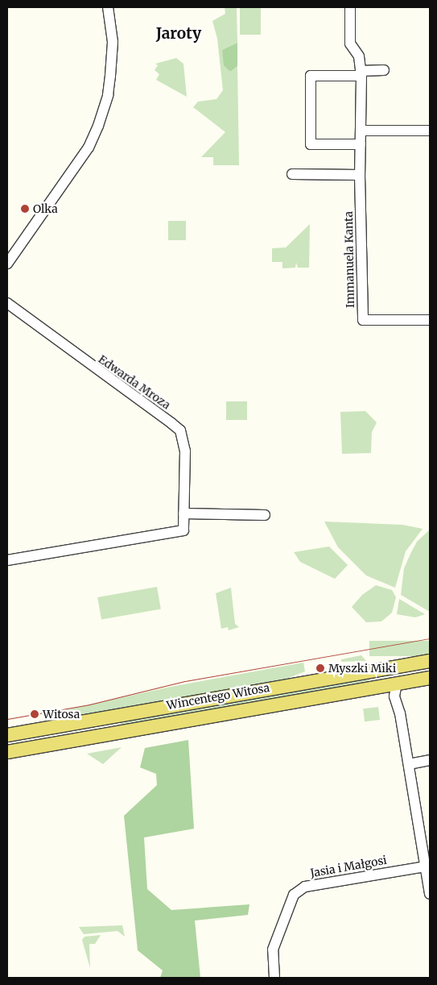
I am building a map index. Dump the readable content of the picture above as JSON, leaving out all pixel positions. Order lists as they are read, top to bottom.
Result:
{
  "streets": {
    "main road": ["Wincentego Witosa"],
    "street": ["Immanuela Kanta", "Edwarda Mroza", "Jasia i Małgosi"]
  },
  "districts": ["Jaroty"],
  "places": ["Olka", "Myszki Miki", "Witosa"]
}
